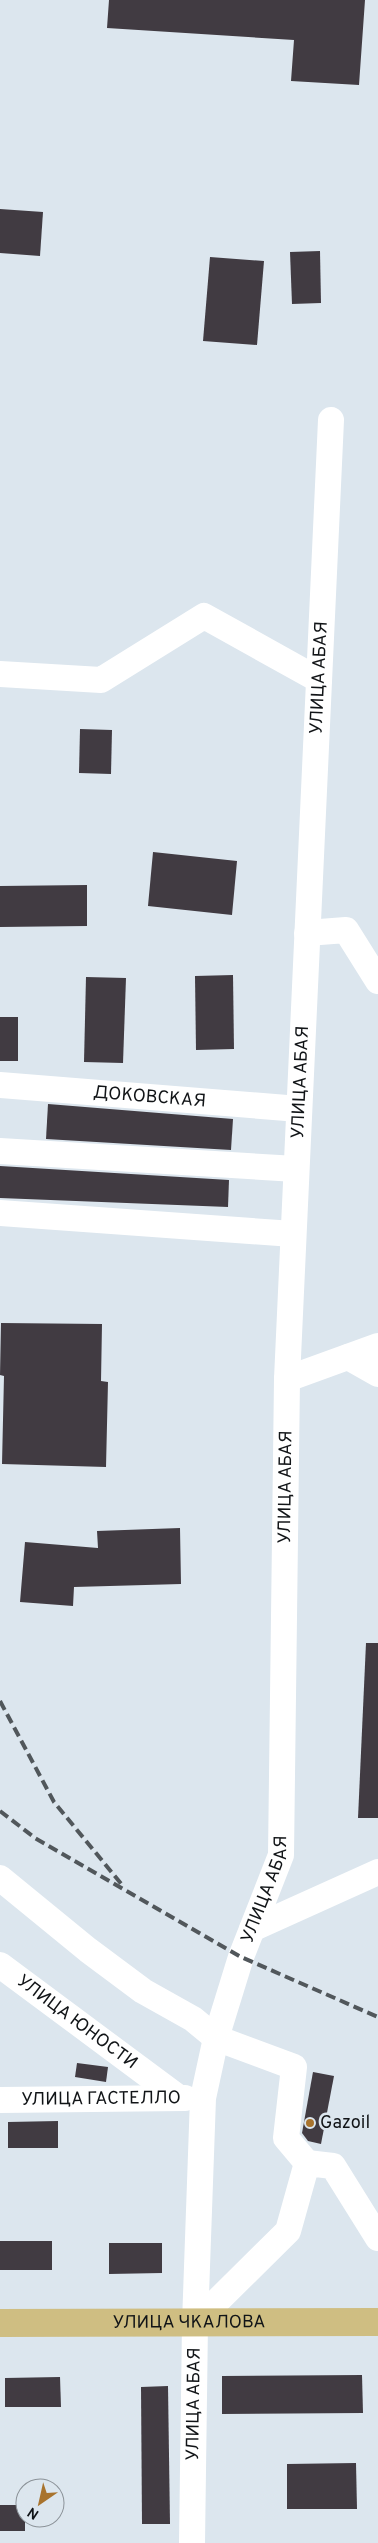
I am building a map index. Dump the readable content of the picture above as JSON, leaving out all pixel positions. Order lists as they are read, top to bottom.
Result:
{
  "streets": {
    "main road": ["УЛИЦА ЧКАЛОВА"],
    "street": [
      "УЛИЦА АБАЯ",
      "ДОКОВСКАЯ",
      "УЛИЦА ЮНОСТИ",
      "УЛИЦА ГАСТЕЛЛО"
    ]
  },
  "crossings": [
    ["УЛИЦА АБАЯ", "ДОКОВСКАЯ"],
    ["УЛИЦА АБАЯ", "УЛИЦА ЮНОСТИ"],
    ["УЛИЦА АБАЯ", "УЛИЦА ГАСТЕЛЛО"],
    ["УЛИЦА АБАЯ", "УЛИЦА ЧКАЛОВА"],
    ["УЛИЦА ЮНОСТИ", "УЛИЦА ГАСТЕЛЛО"]
  ],
  "places": ["Gazoil"],
  "north": "bottom left"
}
